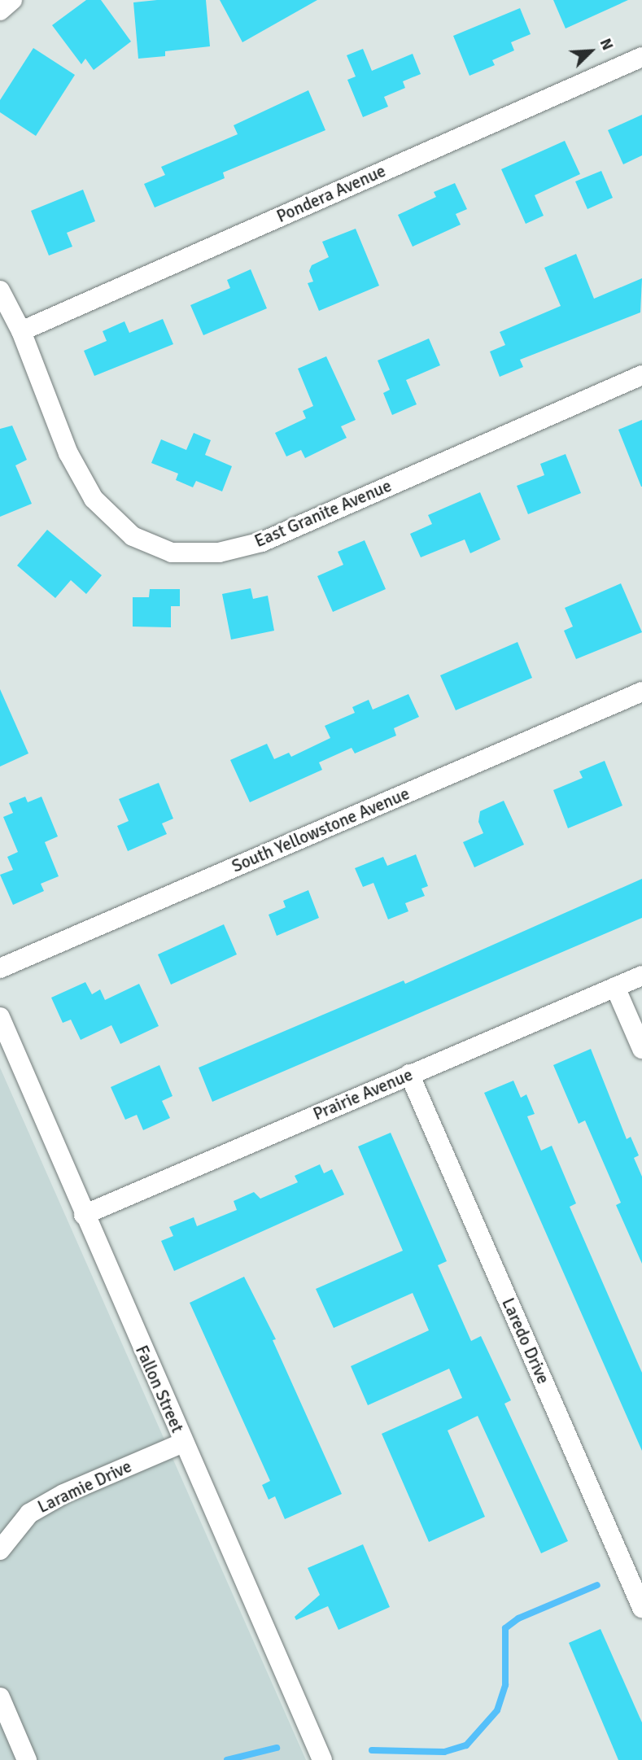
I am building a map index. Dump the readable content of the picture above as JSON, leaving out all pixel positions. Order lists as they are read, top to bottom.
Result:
{
  "streets": {
    "street": [
      "Pondera Avenue",
      "East Granite Avenue",
      "South Yellowstone Avenue",
      "Prairie Avenue",
      "Laredo Drive",
      "Fallon Street",
      "Laramie Drive"
    ]
  },
  "crossings": [
    ["Pondera Avenue", "East Granite Avenue"],
    ["Prairie Avenue", "Laredo Drive"],
    ["Prairie Avenue", "Fallon Street"],
    ["Fallon Street", "Laramie Drive"]
  ],
  "north": "top right"
}
